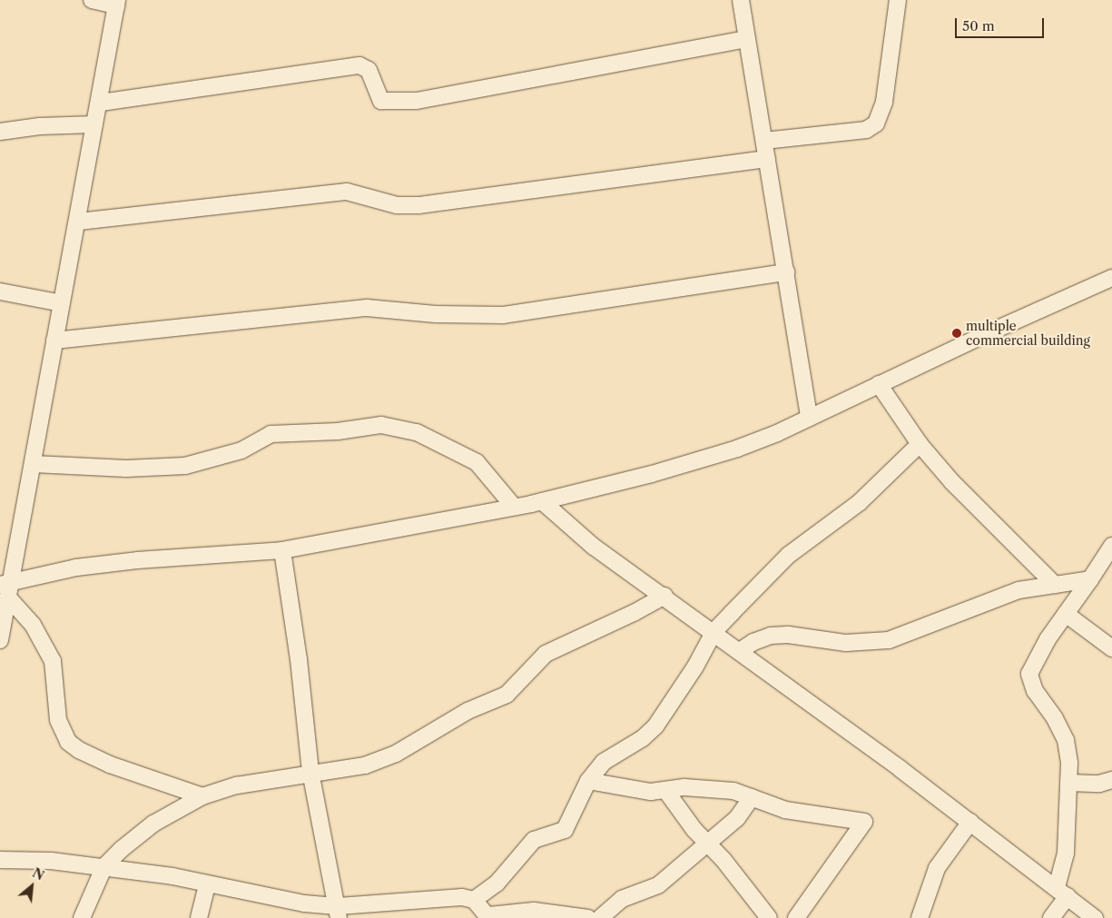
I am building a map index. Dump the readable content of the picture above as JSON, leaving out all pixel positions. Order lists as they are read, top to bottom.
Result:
{
  "places": ["multiple commercial building"],
  "scale_bar": "50 m",
  "north": "top right"
}
